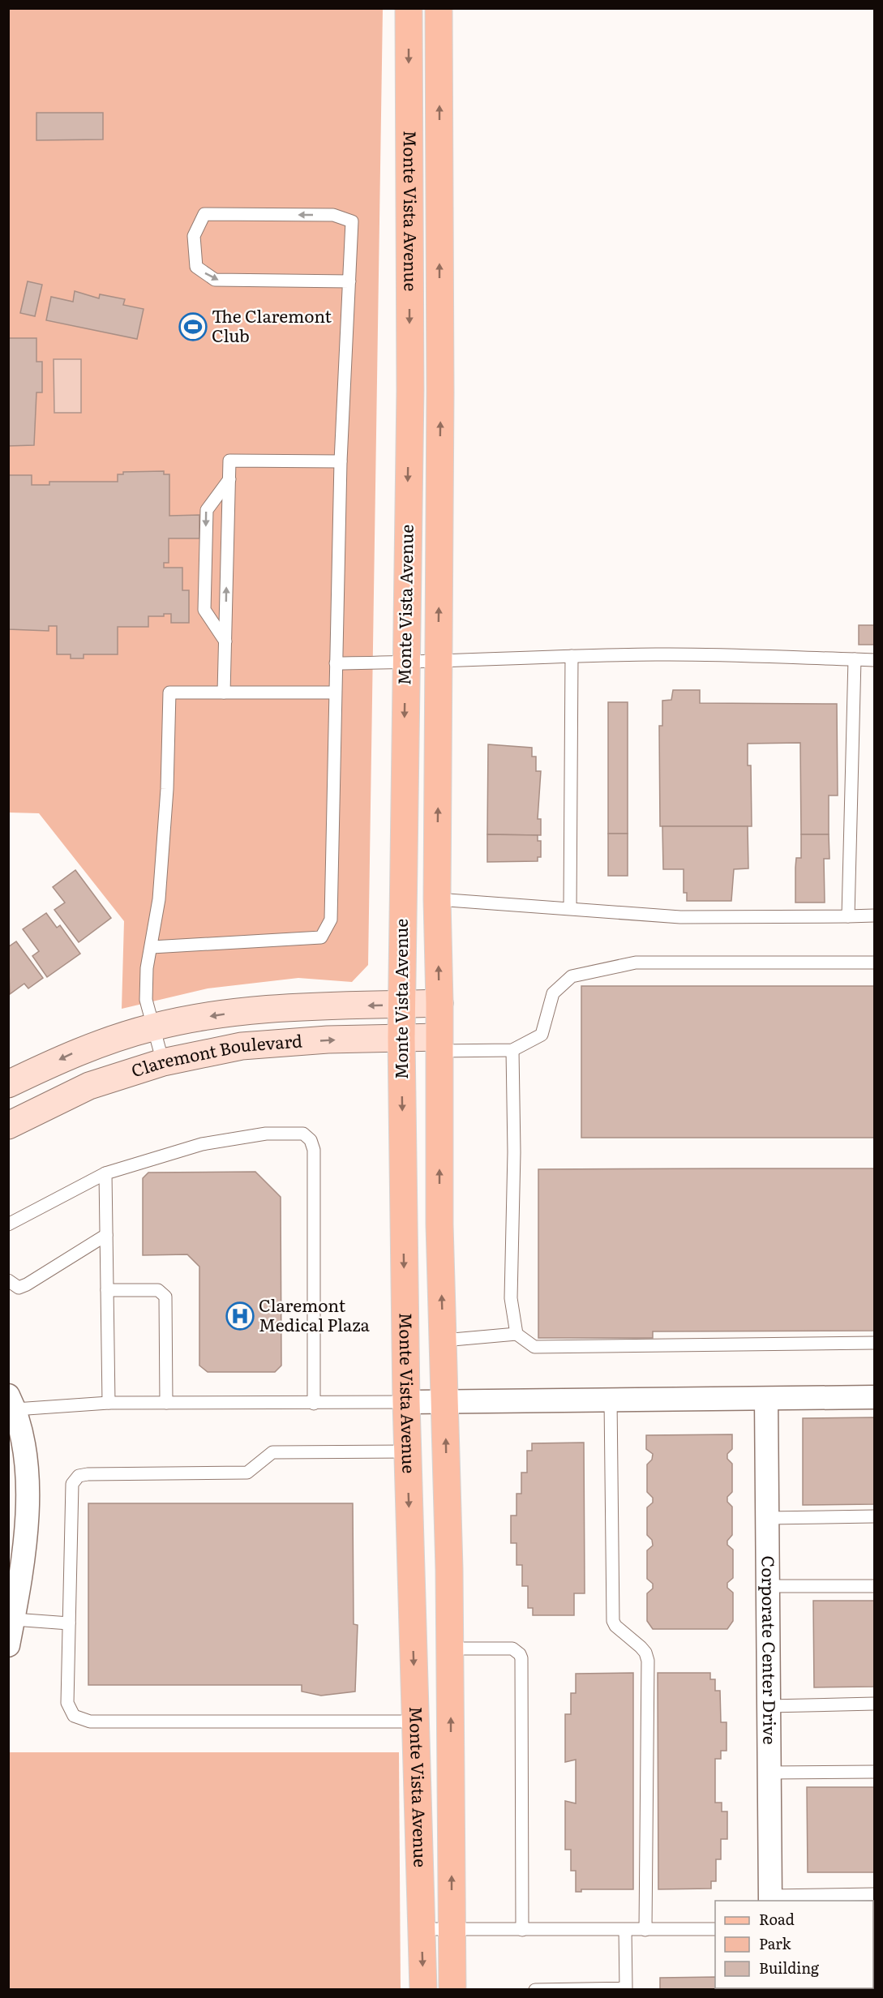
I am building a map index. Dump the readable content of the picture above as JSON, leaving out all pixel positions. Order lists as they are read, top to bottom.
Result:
{
  "streets": {
    "main road": ["Monte Vista Avenue", "Claremont Boulevard"],
    "street": ["Corporate Center Drive"]
  },
  "crossings": [
    ["Monte Vista Avenue", "Claremont Boulevard"]
  ],
  "places": {
    "sports": ["The Claremont Club"],
    "hospital": ["Claremont Medical Plaza"]
  },
  "legend": ["Road", "Park", "Building"]
}
